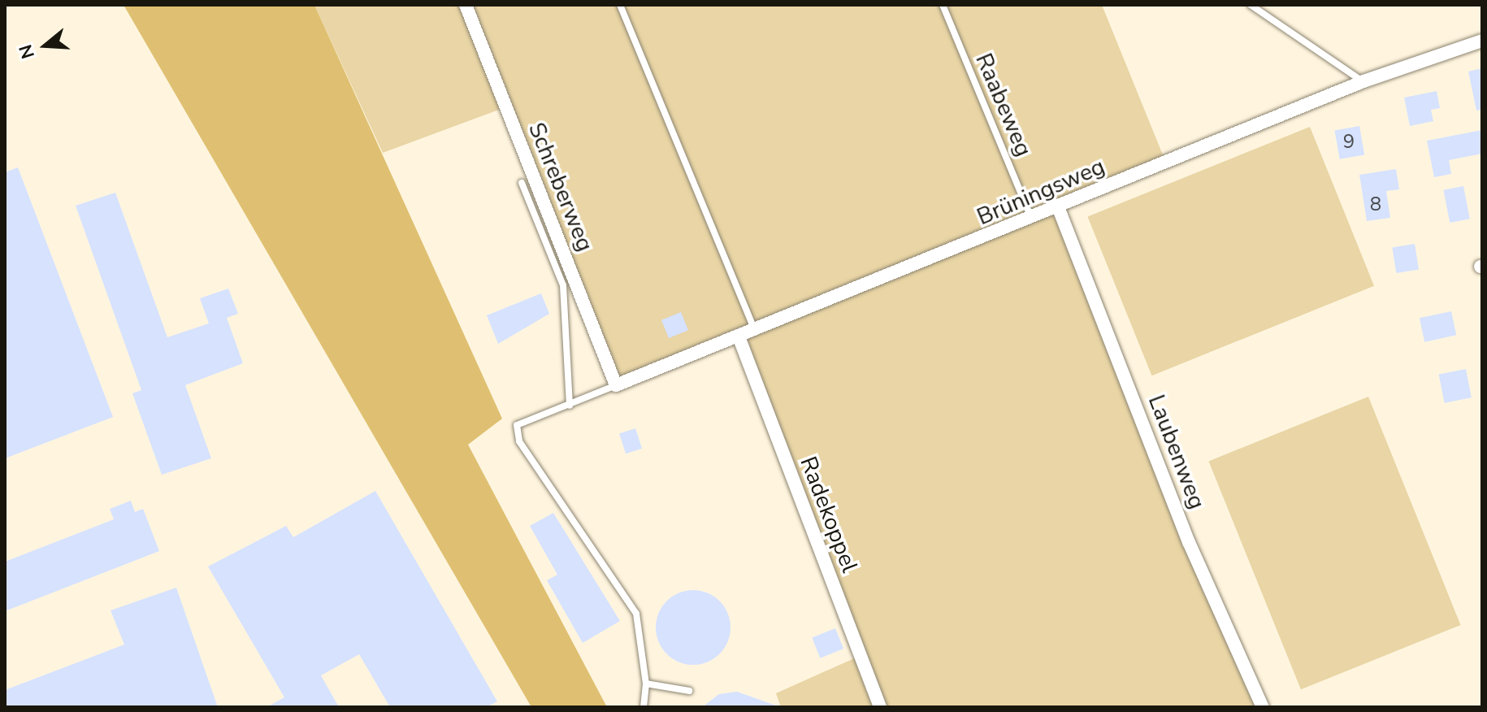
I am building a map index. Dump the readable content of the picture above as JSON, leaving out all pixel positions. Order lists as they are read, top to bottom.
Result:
{
  "streets": {
    "street": [
      "Schreberweg",
      "Brüningsweg",
      "Laubenweg",
      "Radekoppel"
    ],
    "lane": ["Raabeweg"]
  },
  "crossings": [
    ["Raabeweg", "Brüningsweg"],
    ["Schreberweg", "Brüningsweg"],
    ["Brüningsweg", "Laubenweg"],
    ["Brüningsweg", "Radekoppel"]
  ],
  "house_numbers": ["9", "8"],
  "north": "left"
}
